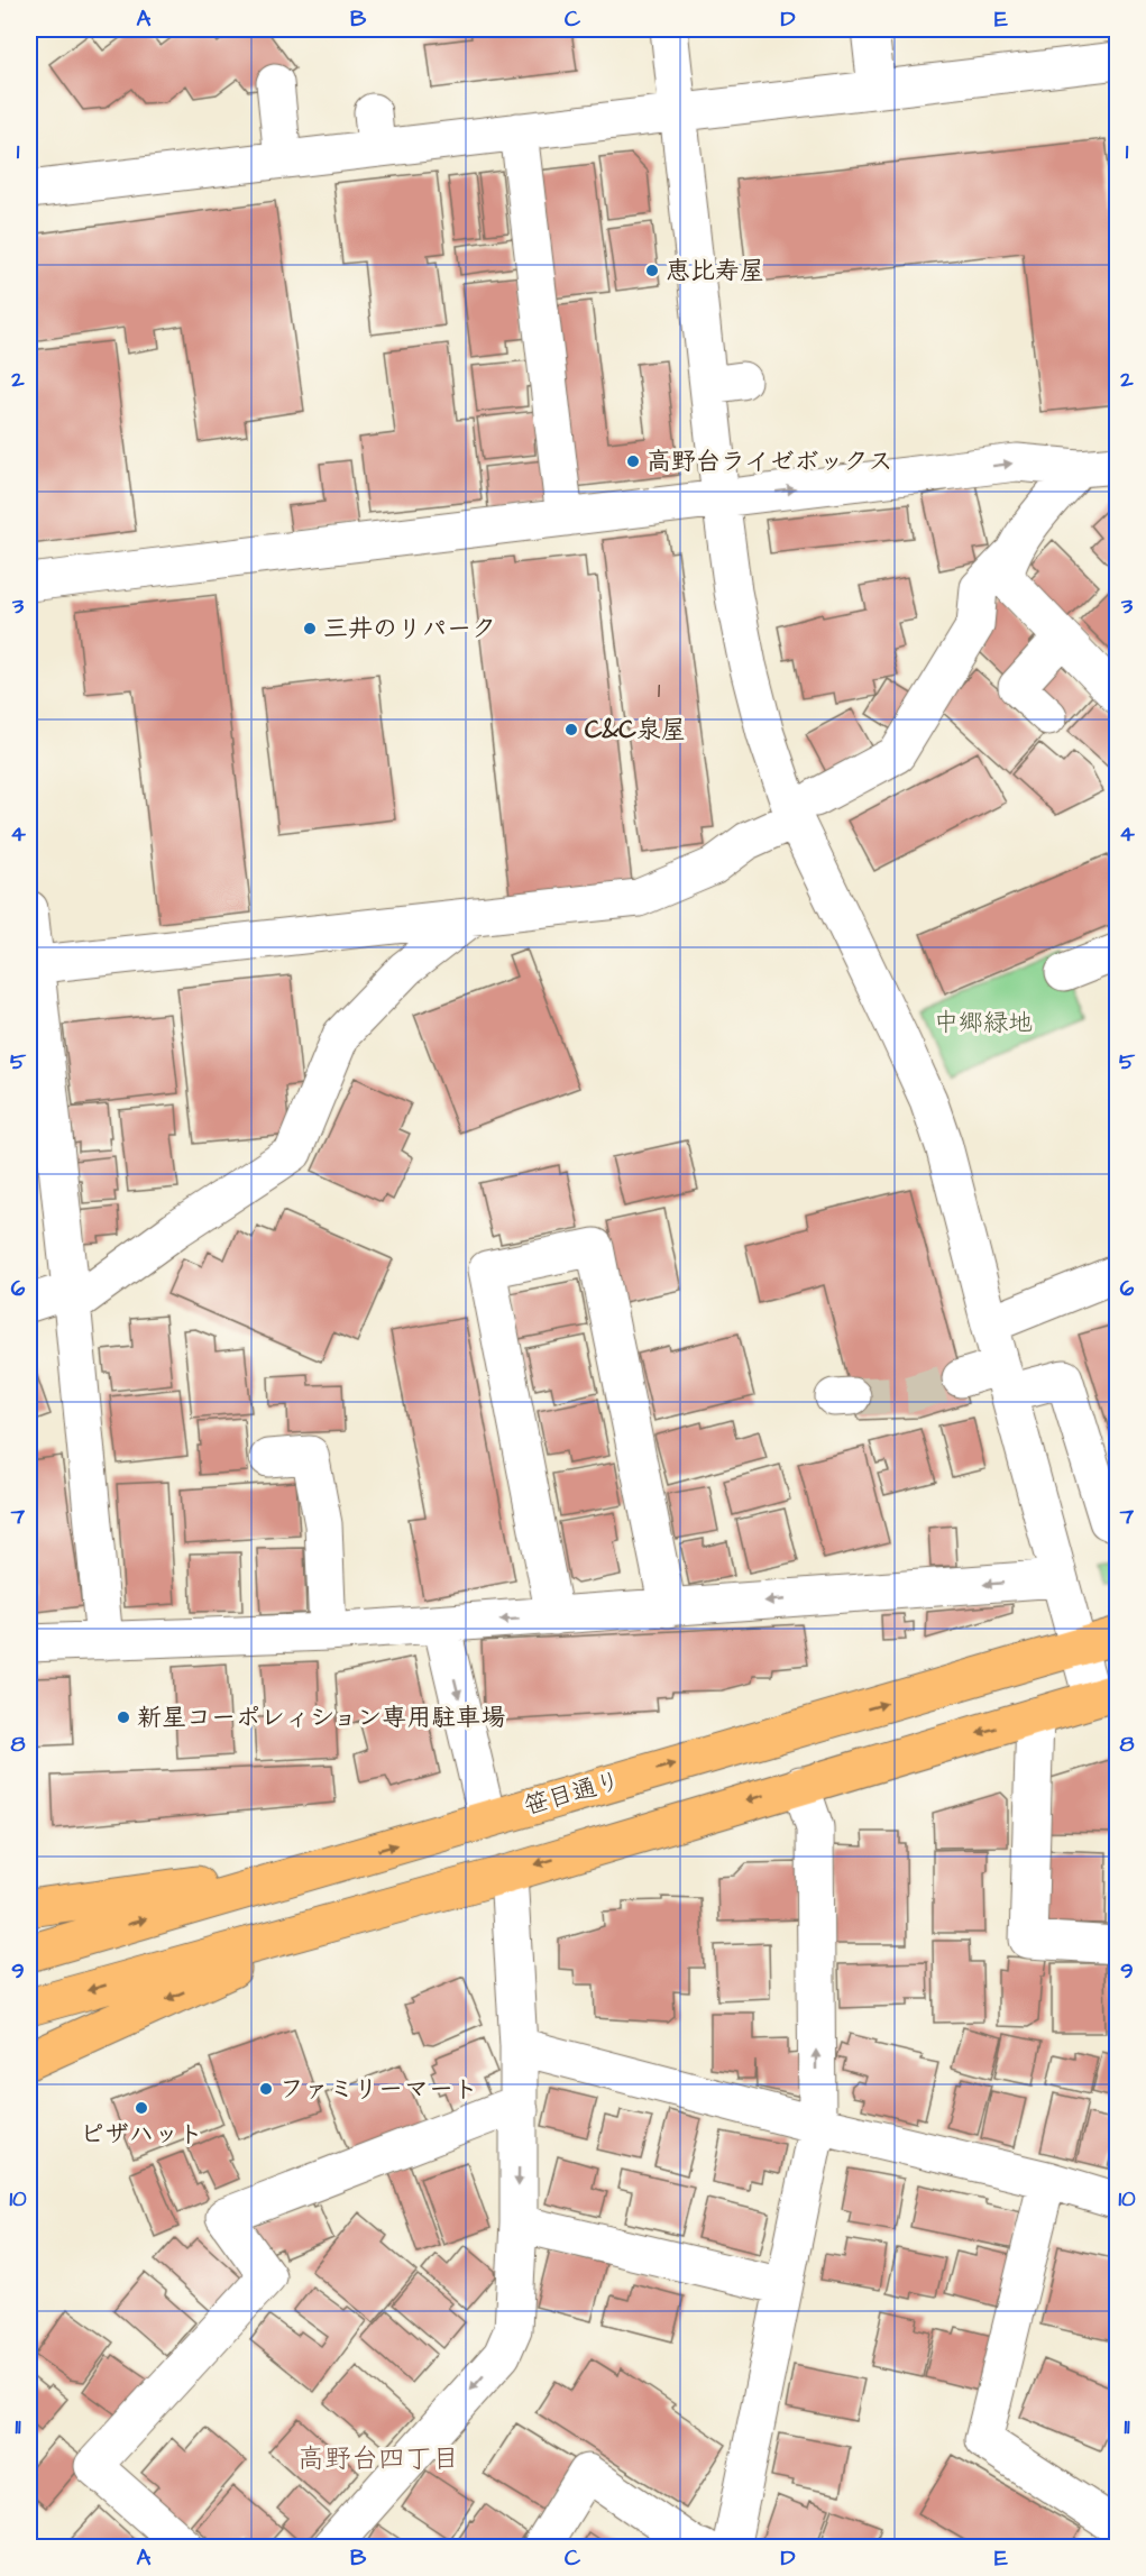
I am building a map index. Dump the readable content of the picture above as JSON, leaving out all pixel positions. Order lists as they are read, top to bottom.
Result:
{
  "streets": {
    "main road": ["笹目通り"]
  },
  "districts": ["高野台四丁目"],
  "parks": ["中郷緑地"],
  "places": [
    "恵比寿屋",
    "高野台ライゼボックス",
    "三井のリパーク",
    "C&C泉屋",
    "新星コーポレィション専用駐車場",
    "ファミリーマート",
    "ピザハット"
  ],
  "house_numbers": ["1"],
  "grid": {
    "columns": [
      "A",
      "B",
      "C",
      "D",
      "E"
    ],
    "rows": [
      "1",
      "2",
      "3",
      "4",
      "5",
      "6",
      "7",
      "8",
      "9",
      "10",
      "11"
    ]
  }
}
